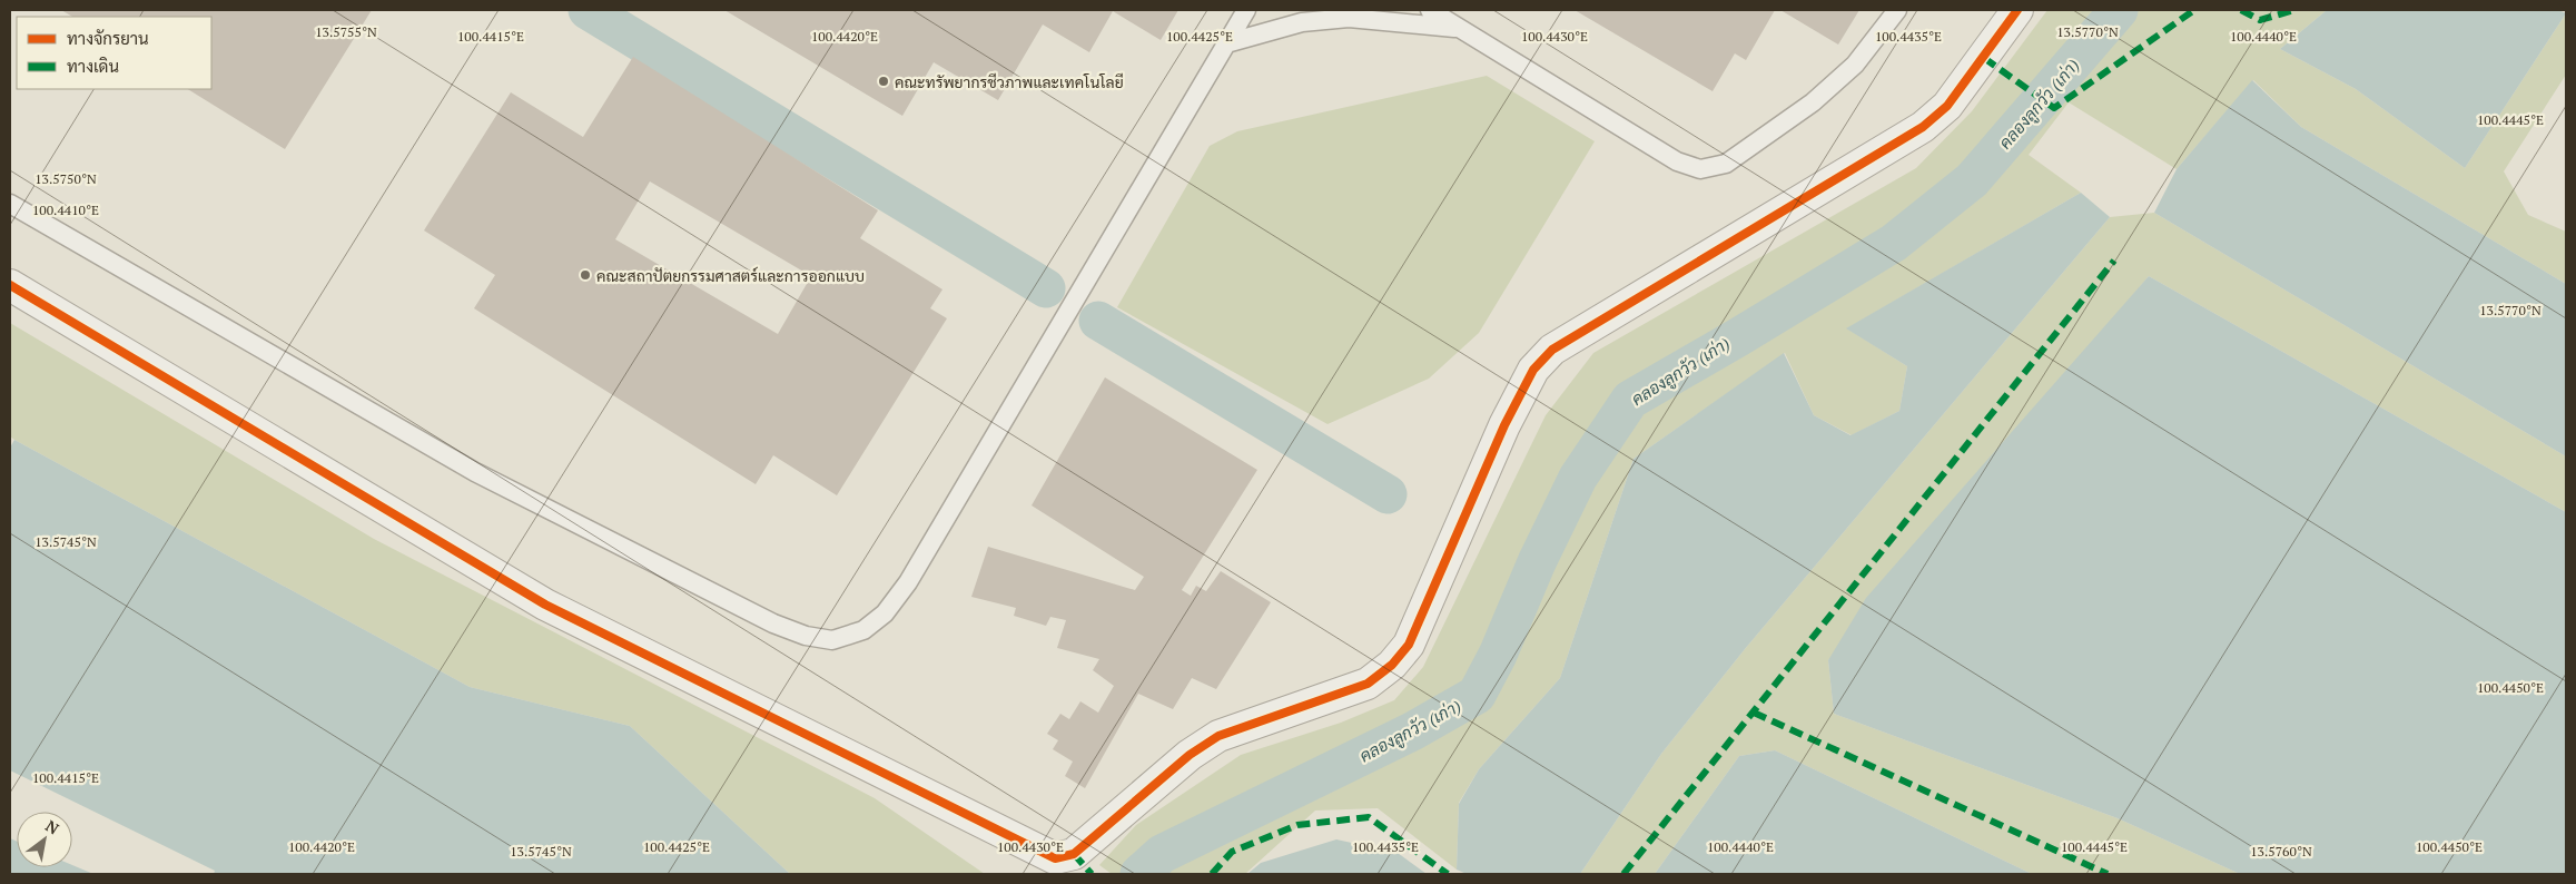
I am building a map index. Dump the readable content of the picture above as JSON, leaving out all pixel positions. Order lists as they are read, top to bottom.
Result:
{
  "water": ["คลองลูกวัว (เก่า)"],
  "places": ["คณะทรัพยากรชีวภาพและเทคโนโลยี", "คณะสถาปัตยกรรมศาสตร์และการออกแบบ"],
  "legend": ["ทางจักรยาน", "ทางเดิน"],
  "north": "top right",
  "coordinates": [
    "13.5755°N",
    "13.5770°N",
    "100.4430°E",
    "100.4415°E",
    "100.4420°E",
    "100.4425°E",
    "100.4435°E",
    "100.4440°E",
    "100.4445°E",
    "13.5750°N",
    "100.4410°E",
    "13.5745°N",
    "100.4450°E",
    "13.5760°N"
  ]
}
